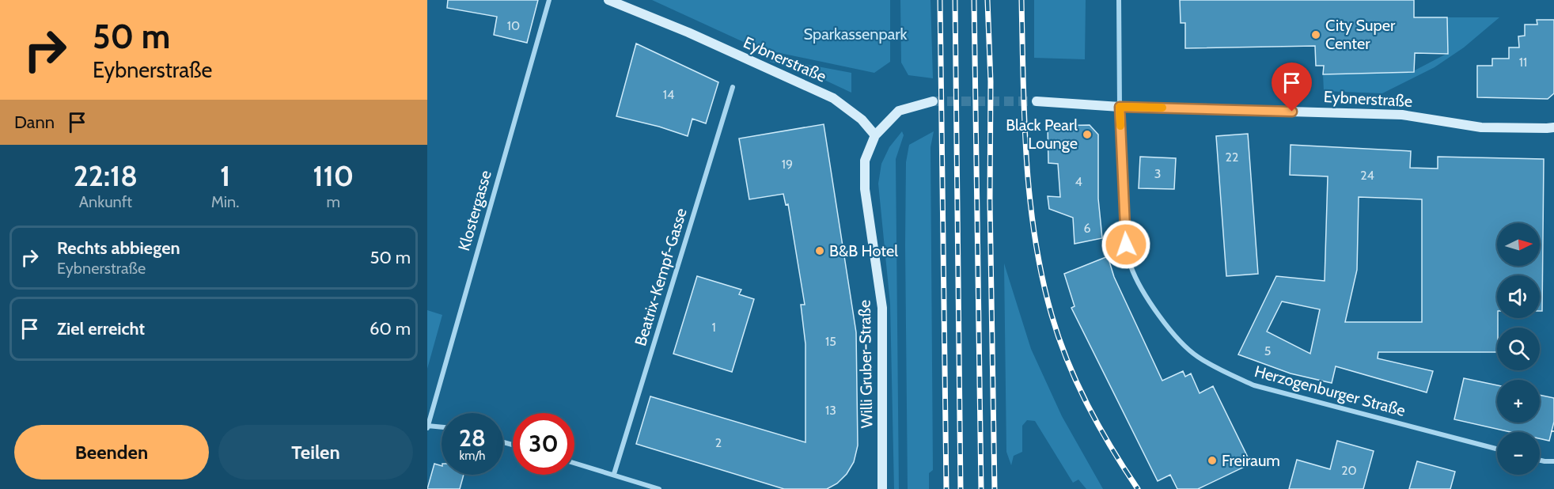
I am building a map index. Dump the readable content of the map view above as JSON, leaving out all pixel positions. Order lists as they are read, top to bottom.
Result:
{
  "streets": {
    "street": [
      "Eybnerstraße",
      "Klostergasse",
      "Beatrix-Kempf-Gasse",
      "Willi Gruber-Straße",
      "Herzogenburger Straße"
    ]
  },
  "crossings": [
    ["Eybnerstraße", "Willi Gruber-Straße"],
    ["Eybnerstraße", "Herzogenburger Straße"]
  ],
  "parks": ["Sparkassenpark"],
  "places": [
    "City Super Center",
    "Black Pearl Lounge",
    "B&B Hotel",
    "Freiraum"
  ],
  "house_numbers": [
    "10",
    "11",
    "14",
    "22",
    "19",
    "3",
    "24",
    "4",
    "6",
    "1",
    "15",
    "5",
    "13",
    "2",
    "20"
  ],
  "north": "right",
  "page": {
    "turn": ["50 m", "Eybnerstraße"],
    "then": "Dann",
    "eta": [
      "22:18",
      "Ankunft",
      "1",
      "Min.",
      "110",
      "m"
    ],
    "map_buttons": ["+", "−"],
    "list": [
      {
        "name": "Rechts abbiegen",
        "note": "Eybnerstraße",
        "value": "50 m"
      },
      {
        "name": "Ziel erreicht",
        "value": "60 m"
      }
    ],
    "speed": "28 km/h",
    "limit": "30",
    "buttons": ["Beenden", "Teilen"]
  }
}
